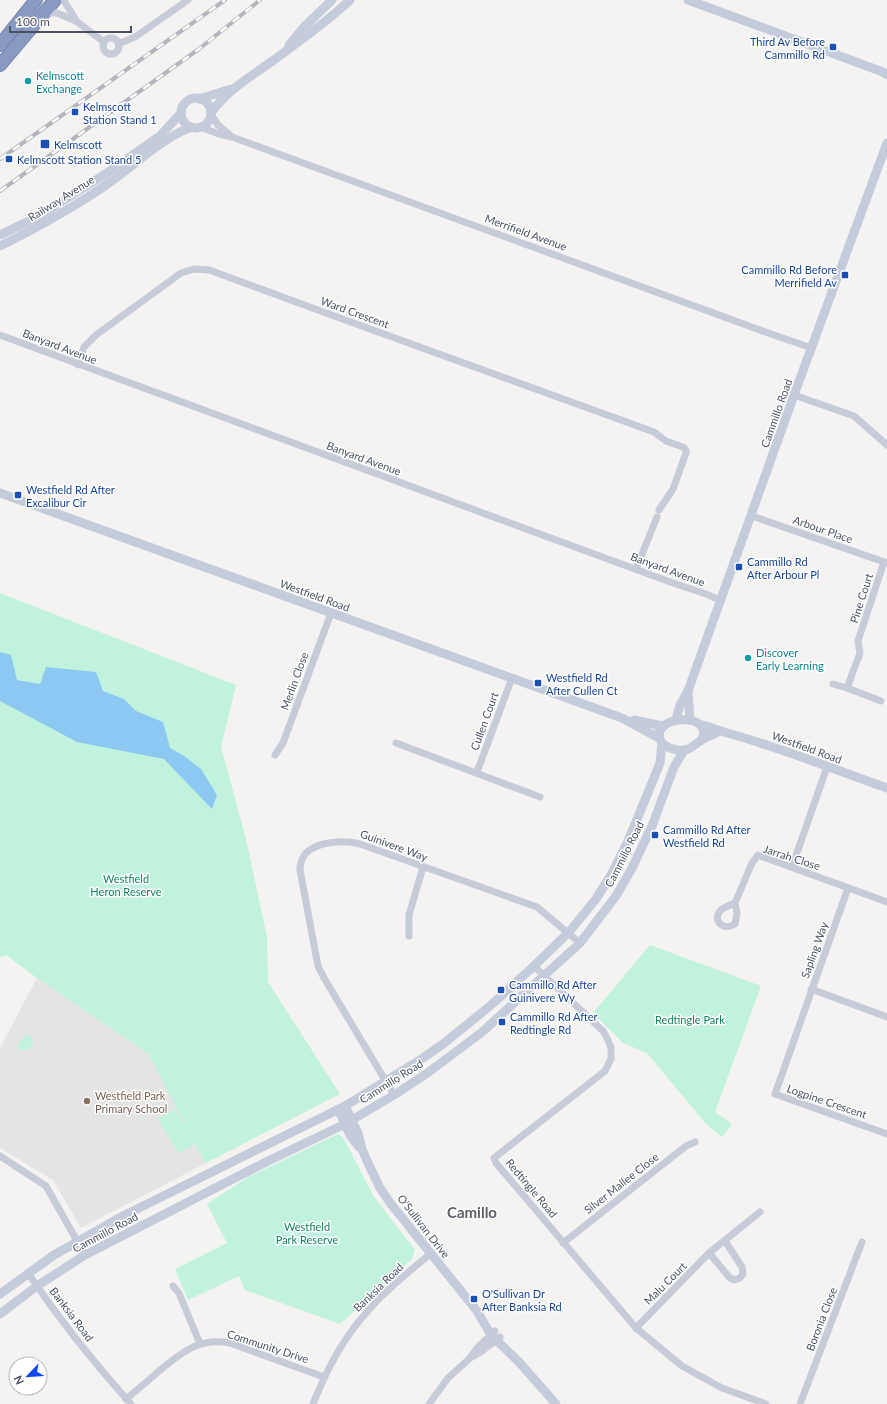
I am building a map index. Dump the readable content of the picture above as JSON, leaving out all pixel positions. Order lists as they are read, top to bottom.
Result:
{
  "streets": {
    "main road": [
      "Railway Avenue",
      "Cammillo Road",
      "Westfield Road",
      "O'Sullivan Drive"
    ],
    "street": [
      "Merrifield Avenue",
      "Ward Crescent",
      "Banyard Avenue",
      "Arbour Place",
      "Pine Court",
      "Merlin Close",
      "Cullen Court",
      "Guinivere Way",
      "Jarrah Close",
      "Sapling Way",
      "Logpine Crescent",
      "Silver Mallee Close",
      "Redtingle Road",
      "Malu Court",
      "Banksia Road",
      "Boronia Close",
      "Community Drive"
    ]
  },
  "crossings": [
    ["Railway Avenue", "Merrifield Avenue"],
    ["Merrifield Avenue", "Cammillo Road"],
    ["Ward Crescent", "Banyard Avenue"],
    ["Banyard Avenue", "Cammillo Road"],
    ["Cammillo Road", "Arbour Place"],
    ["Cammillo Road", "Westfield Road"],
    ["Cammillo Road", "Guinivere Way"],
    ["Cammillo Road", "Redtingle Road"],
    ["Cammillo Road", "O'Sullivan Drive"],
    ["Cammillo Road", "Banksia Road"],
    ["Arbour Place", "Pine Court"],
    ["Westfield Road", "Merlin Close"],
    ["Westfield Road", "Cullen Court"],
    ["Jarrah Close", "Sapling Way"],
    ["Sapling Way", "Logpine Crescent"],
    ["Silver Mallee Close", "Redtingle Road"],
    ["Redtingle Road", "Malu Court"],
    ["O'Sullivan Drive", "Banksia Road"],
    ["Banksia Road", "Community Drive"]
  ],
  "districts": ["Camillo"],
  "parks": ["Westfield Heron Reserve", "Redtingle Park", "Westfield Park Reserve"],
  "places": {
    "transit": [
      "Third Av Before Cammillo Rd",
      "Kelmscott Station Stand 1",
      "Kelmscott",
      "Kelmscott Station Stand 5",
      "Cammillo Rd Before Merrifield Av",
      "Westfield Rd After Excalibur Cir",
      "Cammillo Rd After Arbour Pl",
      "Westfield Rd After Cullen Ct",
      "Cammillo Rd After Westfield Rd",
      "Cammillo Rd After Guinivere Wy",
      "Cammillo Rd After Redtingle Rd",
      "O'Sullivan Dr After Banksia Rd"
    ],
    "other": ["Kelmscott Exchange", "Discover Early Learning", "Westfield Park Primary School"]
  },
  "scale_bar": "100 m",
  "north": "bottom left"
}
